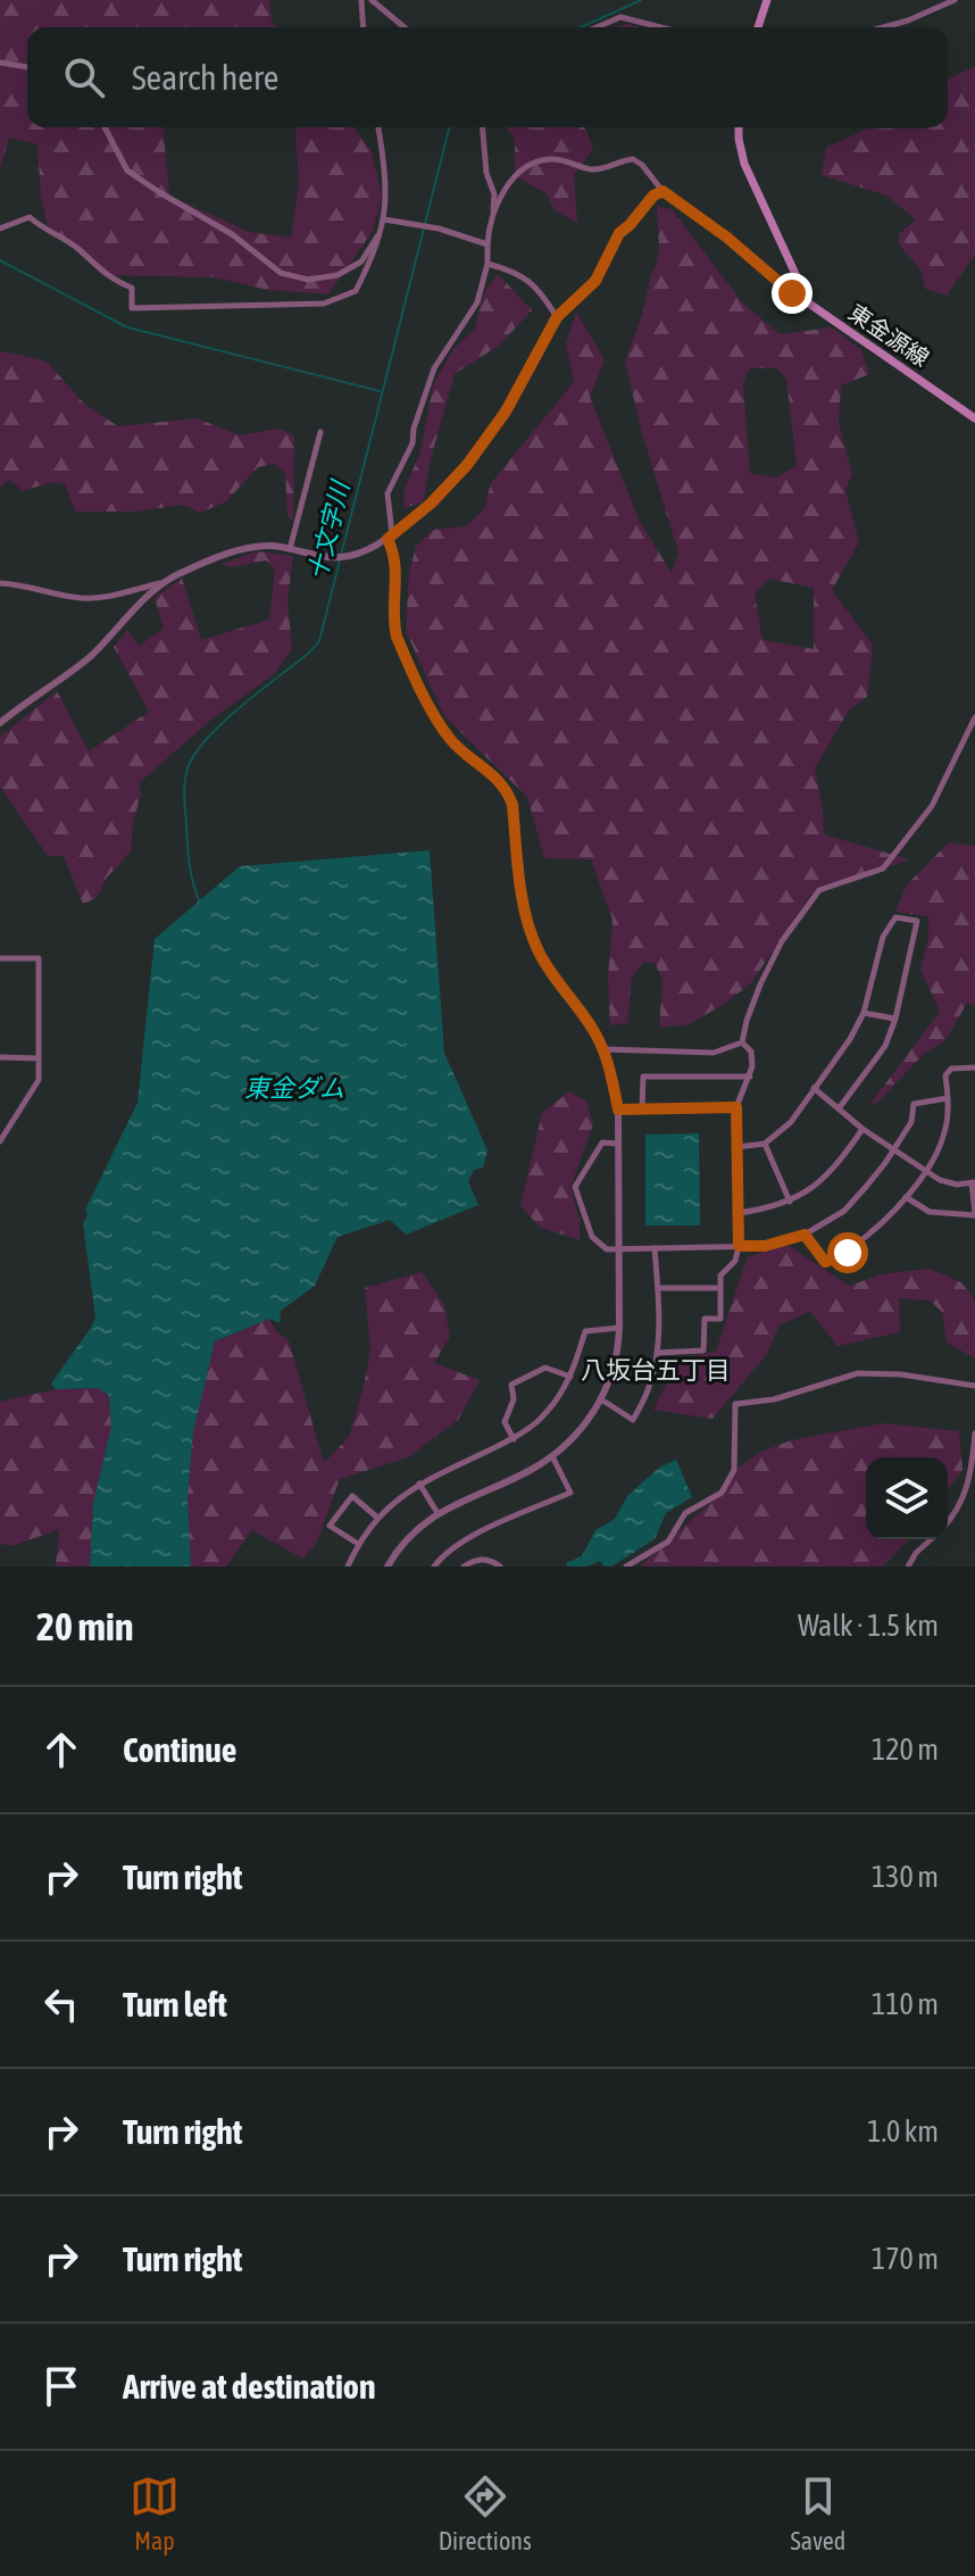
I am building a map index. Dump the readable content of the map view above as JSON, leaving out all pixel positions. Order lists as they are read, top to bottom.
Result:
{
  "streets": {
    "main road": ["東金源線"]
  },
  "districts": ["八坂台五丁目"],
  "water": ["十文字川", "東金ダム"],
  "page": {
    "search": "Search here",
    "heading": ["20 min", "Walk · 1.5 km"],
    "list": [
      ["Continue", "120 m"],
      ["Turn right", "130 m"],
      ["Turn left", "110 m"],
      ["Turn right", "1.0 km"],
      ["Turn right", "170 m"],
      "Arrive at destination"
    ],
    "nav": ["Map", "Directions", "Saved"]
  }
}
